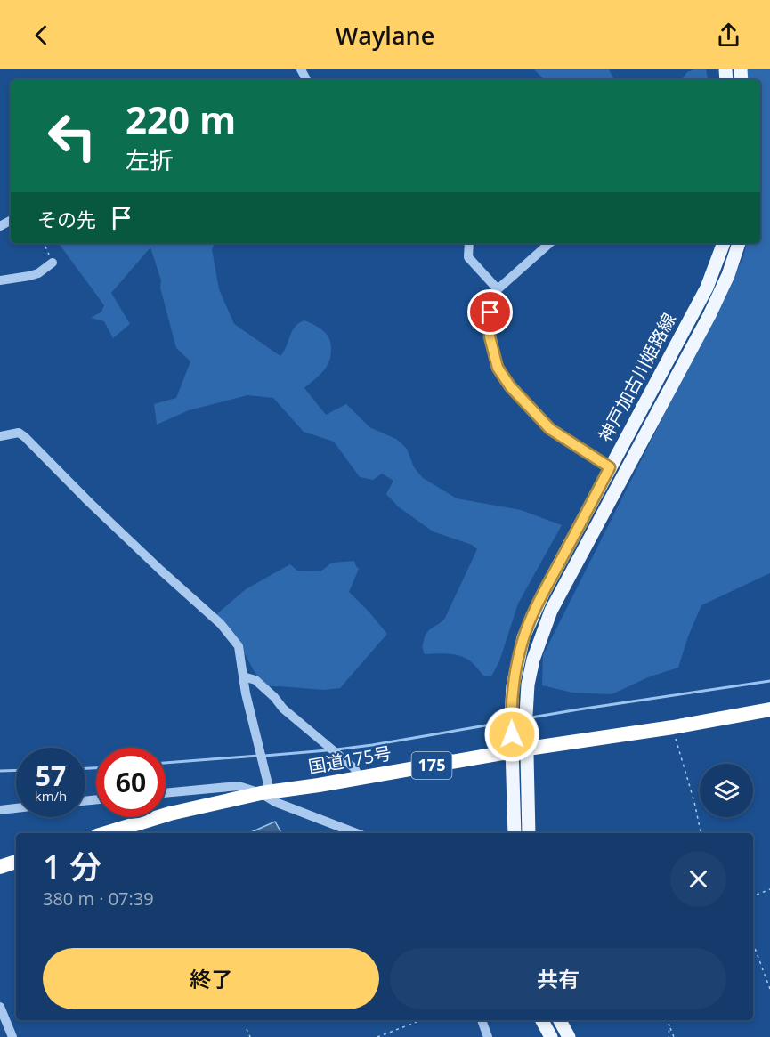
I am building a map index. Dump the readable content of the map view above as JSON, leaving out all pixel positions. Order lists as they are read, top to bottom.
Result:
{
  "streets": {
    "highway": ["国道175号", "175"],
    "main road": ["神戸加古川姫路線"]
  },
  "crossings": [
    ["神戸加古川姫路線", "国道175号"]
  ],
  "page": {
    "header": "Waylane",
    "turn": ["220 m", "左折"],
    "then": "その先",
    "speed": "57 km/h",
    "limit": "60",
    "heading": ["1 分", "380 m · 07:39"],
    "buttons": ["終了", "共有"]
  }
}
